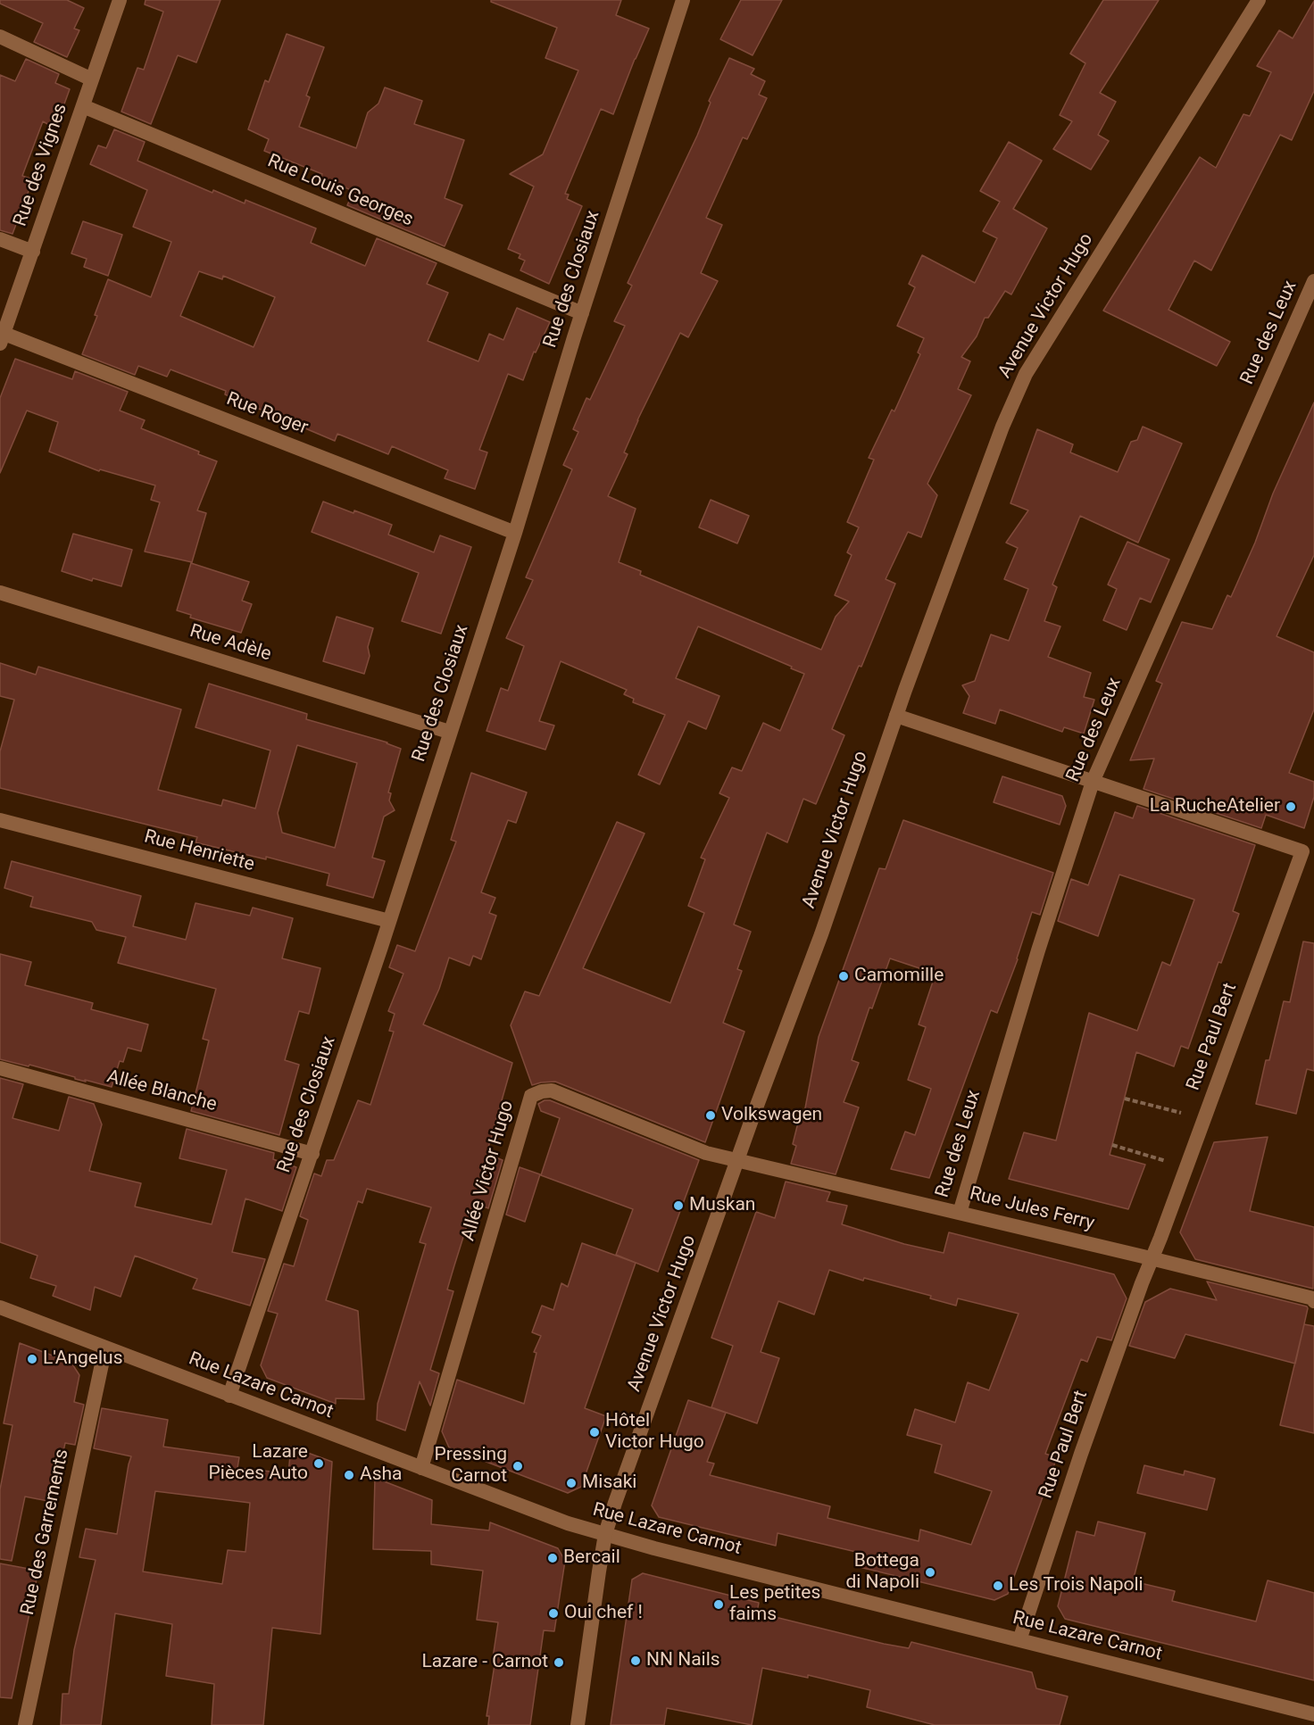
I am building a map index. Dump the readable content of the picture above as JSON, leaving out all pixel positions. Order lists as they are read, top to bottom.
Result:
{
  "streets": {
    "street": [
      "Rue des Vignes",
      "Rue Louis Georges",
      "Rue des Closiaux",
      "Avenue Victor Hugo",
      "Rue des Leux",
      "Rue Roger",
      "Rue Adèle",
      "Rue Henriette",
      "Rue Paul Bert",
      "Allée Blanche",
      "Allée Victor Hugo",
      "Rue Jules Ferry",
      "Rue Lazare Carnot",
      "Rue des Garrements"
    ]
  },
  "crossings": [
    ["Rue des Vignes", "Rue Louis Georges"],
    ["Rue des Vignes", "Rue Roger"],
    ["Rue Louis Georges", "Rue des Closiaux"],
    ["Rue des Closiaux", "Rue Roger"],
    ["Rue des Closiaux", "Rue Adèle"],
    ["Rue des Closiaux", "Rue Henriette"],
    ["Rue des Closiaux", "Allée Blanche"],
    ["Rue des Closiaux", "Rue Lazare Carnot"],
    ["Avenue Victor Hugo", "Rue Paul Bert"],
    ["Avenue Victor Hugo", "Allée Victor Hugo"],
    ["Avenue Victor Hugo", "Rue Jules Ferry"],
    ["Avenue Victor Hugo", "Rue Lazare Carnot"],
    ["Rue des Leux", "Rue Paul Bert"],
    ["Rue des Leux", "Rue Jules Ferry"],
    ["Rue Paul Bert", "Rue Jules Ferry"],
    ["Rue Paul Bert", "Rue Lazare Carnot"],
    ["Allée Victor Hugo", "Rue Jules Ferry"],
    ["Allée Victor Hugo", "Rue Lazare Carnot"],
    ["Rue Lazare Carnot", "Rue des Garrements"]
  ],
  "places": [
    "La RucheAtelier",
    "Camomille",
    "Volkswagen",
    "Muskan",
    "L'Angelus",
    "Hôtel Victor Hugo",
    "Lazare Pièces Auto",
    "Pressing Carnot",
    "Asha",
    "Misaki",
    "Bercail",
    "Bottega di Napoli",
    "Les Trois Napoli",
    "Les petites faims",
    "Oui chef !",
    "NN Nails",
    "Lazare - Carnot"
  ]
}
